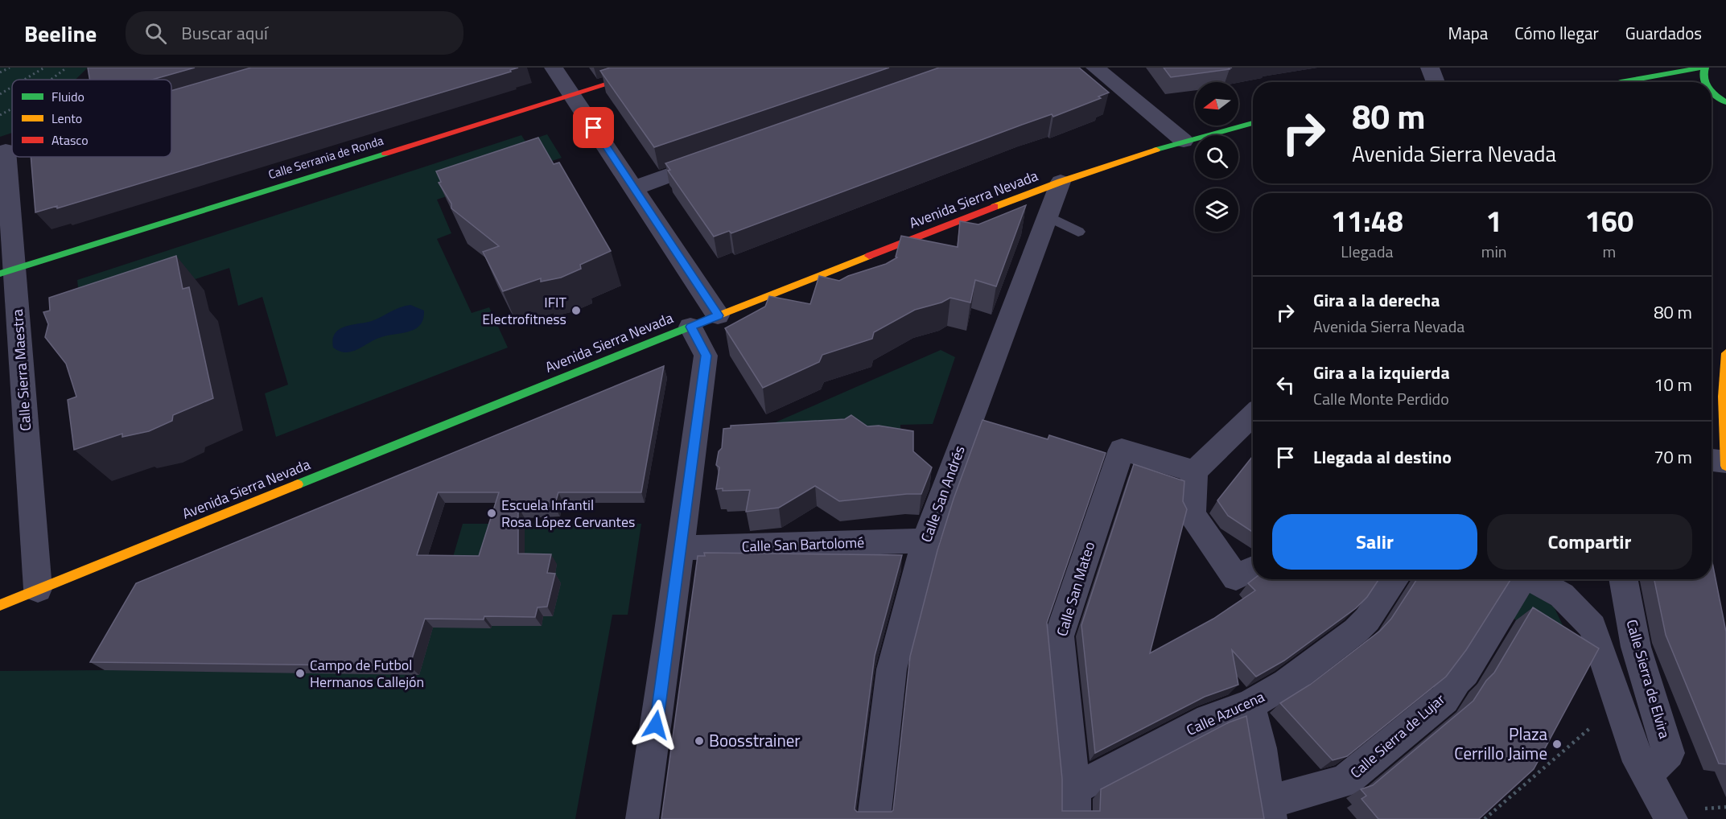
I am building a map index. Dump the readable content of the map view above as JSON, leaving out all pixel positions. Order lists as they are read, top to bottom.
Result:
{
  "streets": {
    "main road": ["Calle Serrania de Ronda", "Avenida Sierra Nevada"],
    "street": [
      "Calle Sierra Maestra",
      "Calle San Andrés",
      "Calle San Bartolomé",
      "Calle San Mateo",
      "Calle Sierra de Elvira",
      "Calle Azucena",
      "Calle Sierra de Lujar"
    ]
  },
  "crossings": [
    ["Calle Serrania de Ronda", "Calle Sierra Maestra"],
    ["Avenida Sierra Nevada", "Calle Sierra Maestra"],
    ["Avenida Sierra Nevada", "Calle San Andrés"],
    ["Calle San Andrés", "Calle San Bartolomé"],
    ["Calle San Mateo", "Calle Azucena"]
  ],
  "places": [
    "IFIT Electrofitness",
    "Escuela Infantil Rosa López Cervantes",
    "Campo de Futbol Hermanos Callejón",
    "Boosstrainer",
    "Plaza Cerrillo Jaime"
  ],
  "legend": ["Fluido", "Lento", "Atasco"],
  "north": "left",
  "page": {
    "header": "Beeline",
    "search": "Buscar aquí",
    "nav": ["Mapa", "Cómo llegar", "Guardados"],
    "turn": ["80 m", "Avenida Sierra Nevada"],
    "eta": [
      "11:48",
      "Llegada",
      "1",
      "min",
      "160",
      "m"
    ],
    "list": [
      {
        "name": "Gira a la derecha",
        "note": "Avenida Sierra Nevada",
        "value": "80 m"
      },
      {
        "name": "Gira a la izquierda",
        "note": "Calle Monte Perdido",
        "value": "10 m"
      },
      {
        "name": "Llegada al destino",
        "value": "70 m"
      }
    ],
    "buttons": ["Salir", "Compartir"]
  }
}
